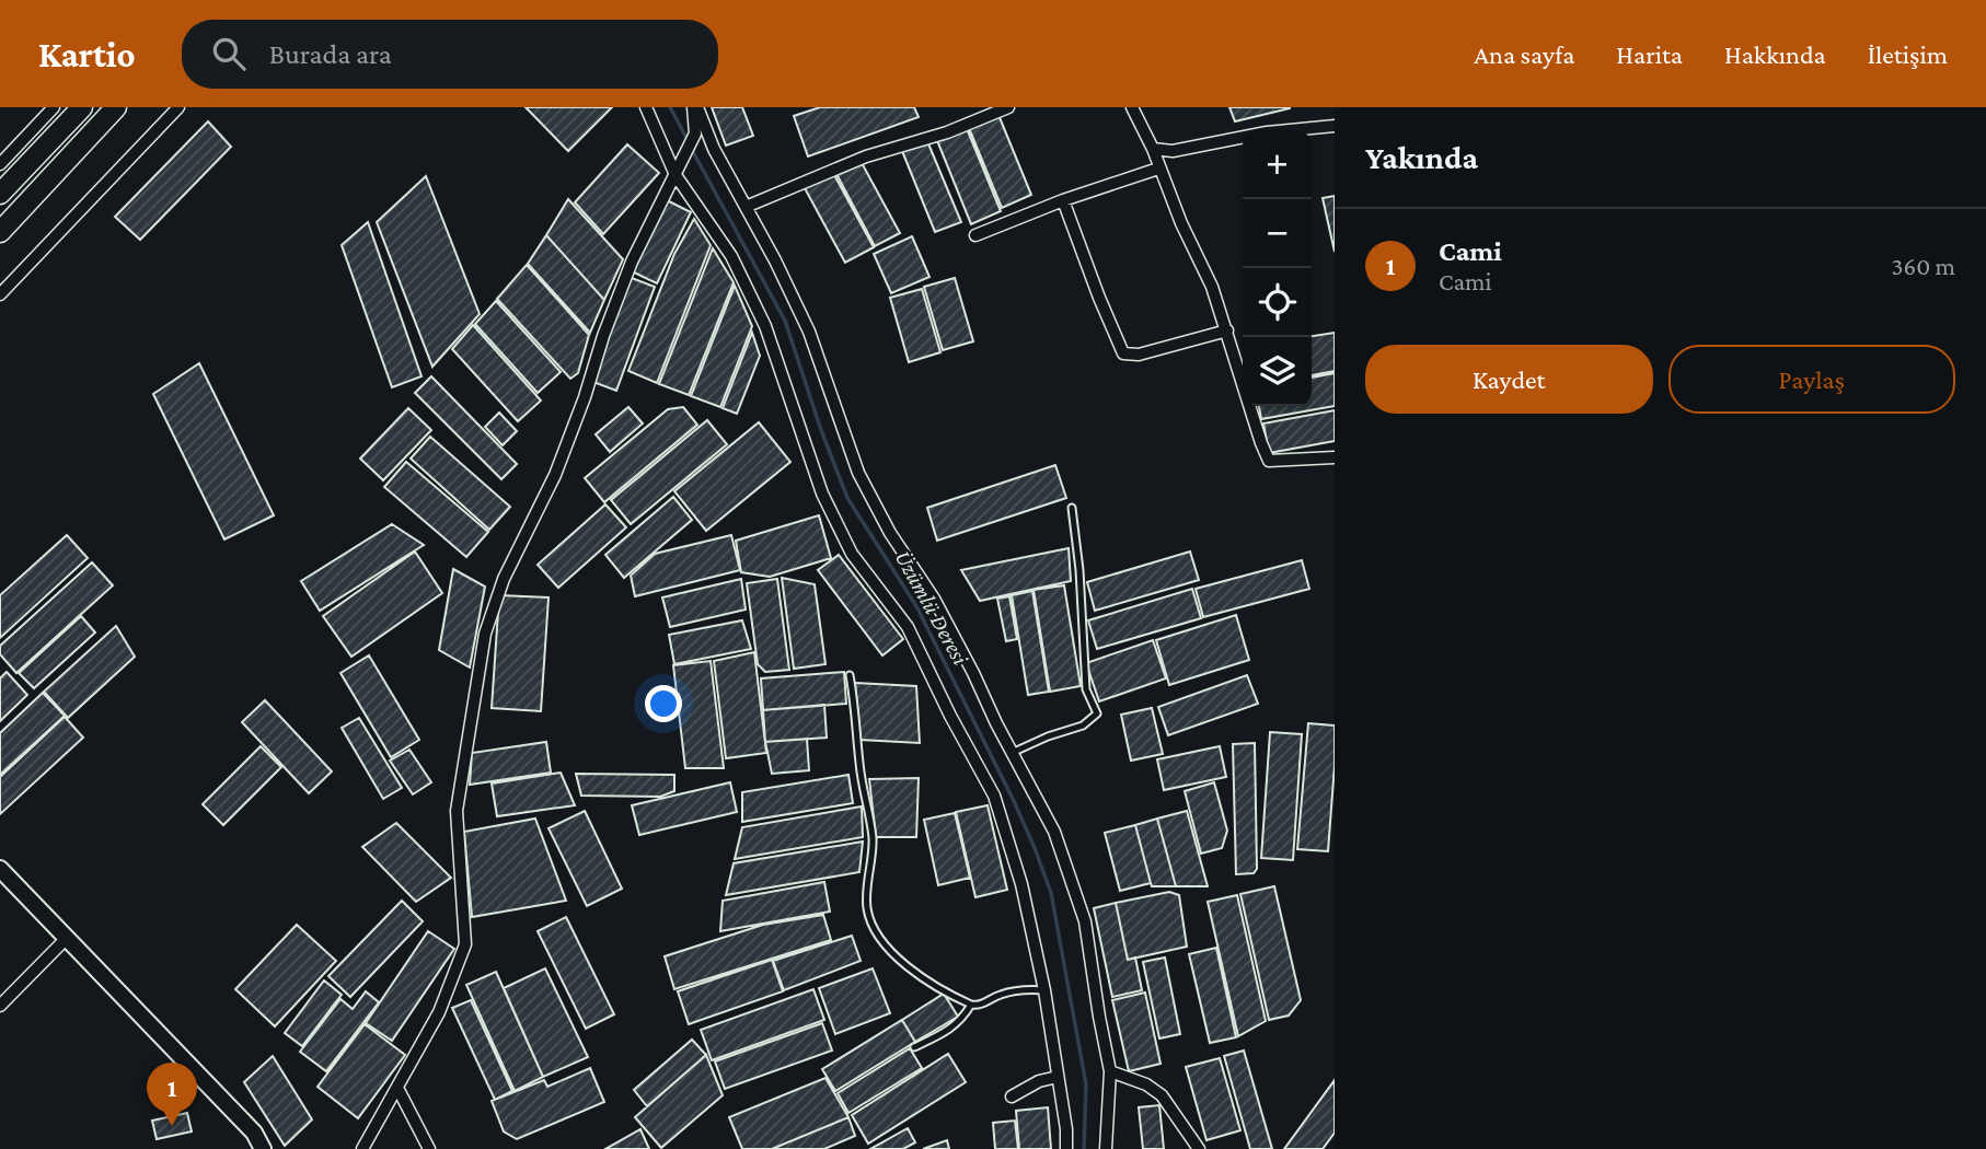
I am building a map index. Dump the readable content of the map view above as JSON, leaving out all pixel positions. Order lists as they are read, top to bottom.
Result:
{
  "water": ["Üzümlü Deresi"],
  "page": {
    "header": "Kartio",
    "search": "Burada ara",
    "nav": [
      "Ana sayfa",
      "Harita",
      "Hakkında",
      "İletişim"
    ],
    "heading": "Yakında",
    "map_buttons": ["+", "−"],
    "list": [
      {
        "mark": "1",
        "name": "Cami",
        "note": "Cami",
        "value": "360 m"
      }
    ],
    "buttons": ["Kaydet", "Paylaş"],
    "pins": "1"
  }
}
